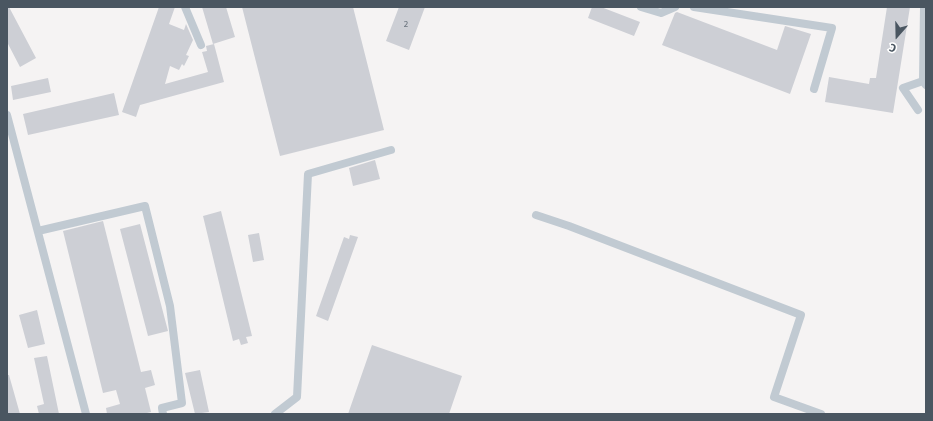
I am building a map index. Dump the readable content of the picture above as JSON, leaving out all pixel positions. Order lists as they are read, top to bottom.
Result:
{
  "house_numbers": ["2"],
  "north": "bottom"
}
